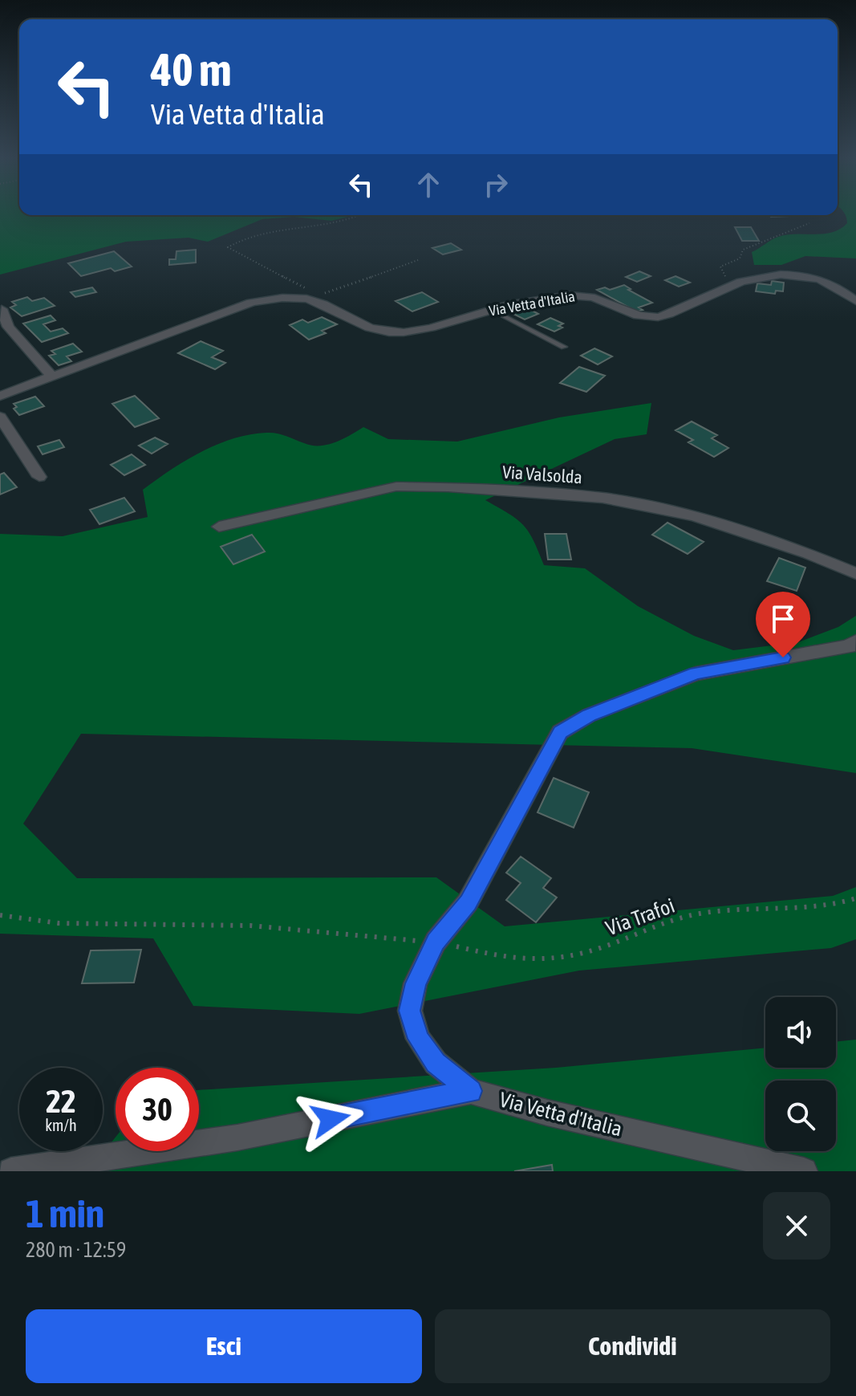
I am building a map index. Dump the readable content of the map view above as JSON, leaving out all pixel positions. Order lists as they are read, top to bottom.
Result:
{
  "streets": {
    "street": ["Via Vetta d'Italia", "Via Valsolda"],
    "path": ["Via Trafoi"]
  },
  "crossings": [
    ["Via Vetta d'Italia", "Via Trafoi"]
  ],
  "page": {
    "turn": ["40 m", "Via Vetta d'Italia"],
    "speed": "22 km/h",
    "limit": "30",
    "heading": ["1 min", "280 m · 12:59"],
    "buttons": ["Esci", "Condividi"]
  }
}
